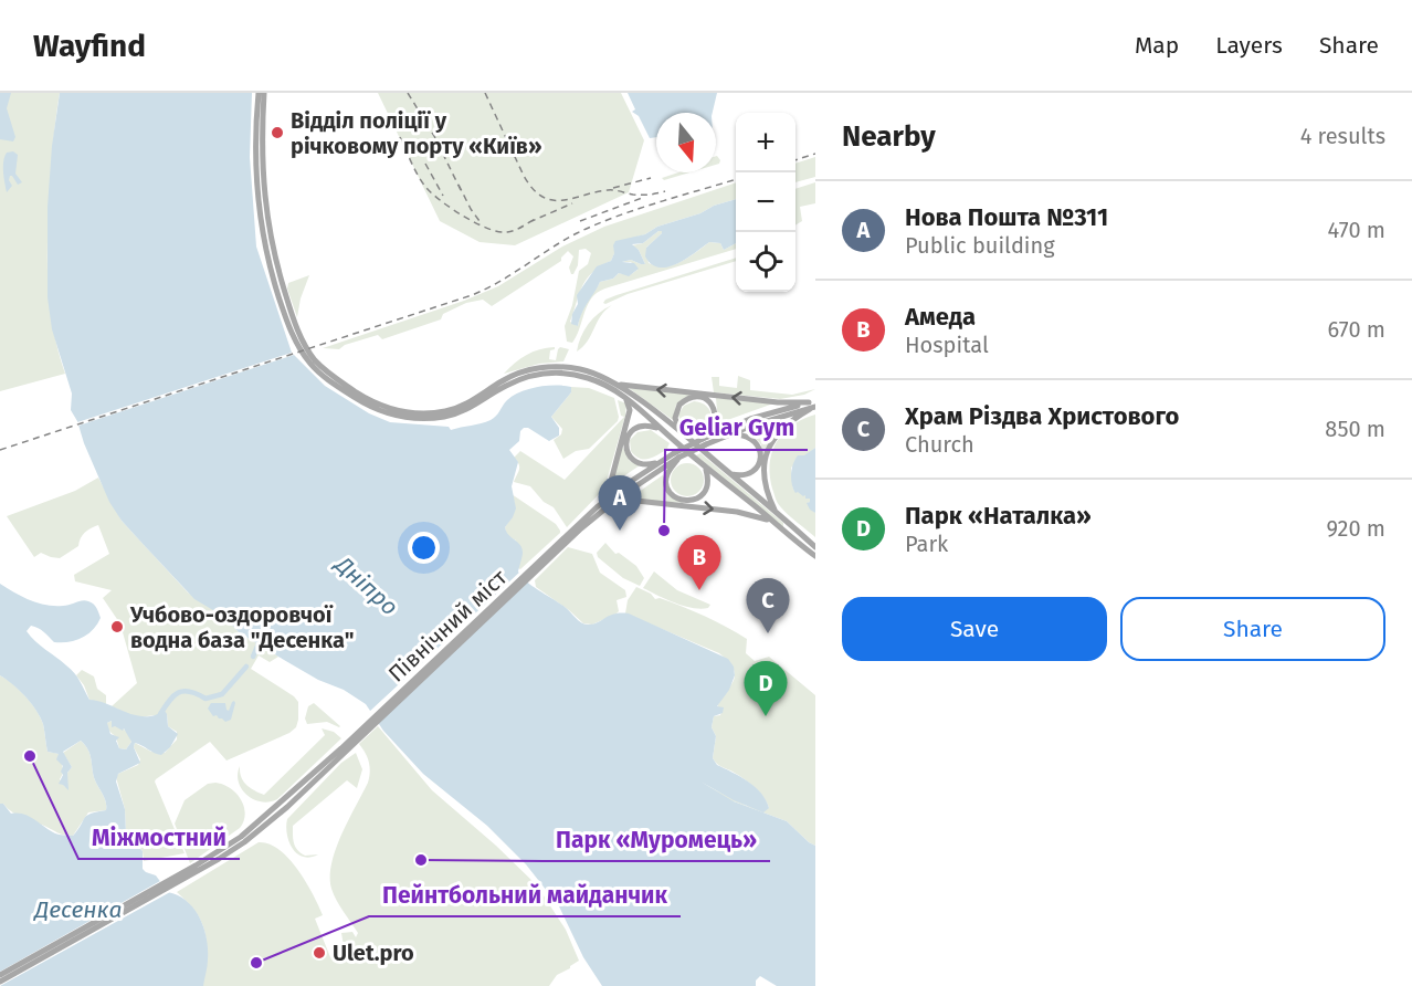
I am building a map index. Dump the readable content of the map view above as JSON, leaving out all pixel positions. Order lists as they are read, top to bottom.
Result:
{
  "streets": {
    "main road": ["Північний міст"]
  },
  "water": ["Дніпро", "Десенка"],
  "places": [
    "Відділ поліції у річковому порту «Київ»",
    "Geliar Gym",
    "Учбово-оздоровчої водна база \"Десенка\"",
    "Міжмостний",
    "Парк «Муромець»",
    "Ulet.pro",
    "Пейнтбольний майданчик"
  ],
  "north": "bottom",
  "page": {
    "header": "Wayfind",
    "nav": ["Map", "Layers", "Share"],
    "heading": ["Nearby", "4 results"],
    "map_buttons": ["+", "−"],
    "list": [
      {
        "mark": "A",
        "name": "Нова Пошта №311",
        "note": "Public building",
        "value": "470 m"
      },
      {
        "mark": "B",
        "name": "Амеда",
        "note": "Hospital",
        "value": "670 m"
      },
      {
        "mark": "C",
        "name": "Храм Різдва Христового",
        "note": "Church",
        "value": "850 m"
      },
      {
        "mark": "D",
        "name": "Парк «Наталка»",
        "note": "Park",
        "value": "920 m"
      }
    ],
    "pins": [
      "A",
      "B",
      "C",
      "D"
    ],
    "buttons": ["Save", "Share"]
  }
}
